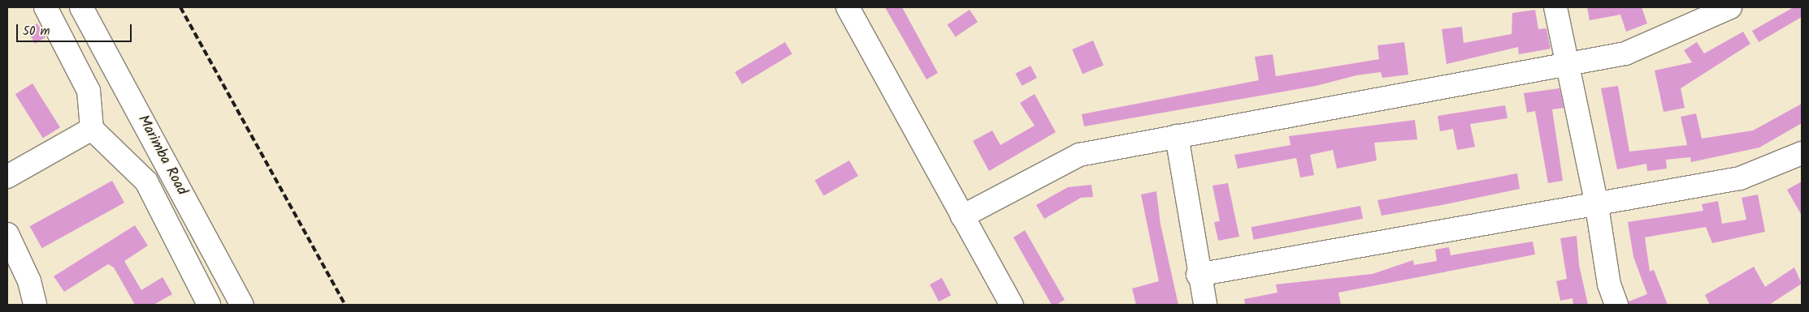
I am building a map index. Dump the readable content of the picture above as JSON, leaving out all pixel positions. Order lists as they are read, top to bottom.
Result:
{
  "streets": {
    "street": ["Marimba Road"]
  },
  "scale_bar": "50 m"
}
